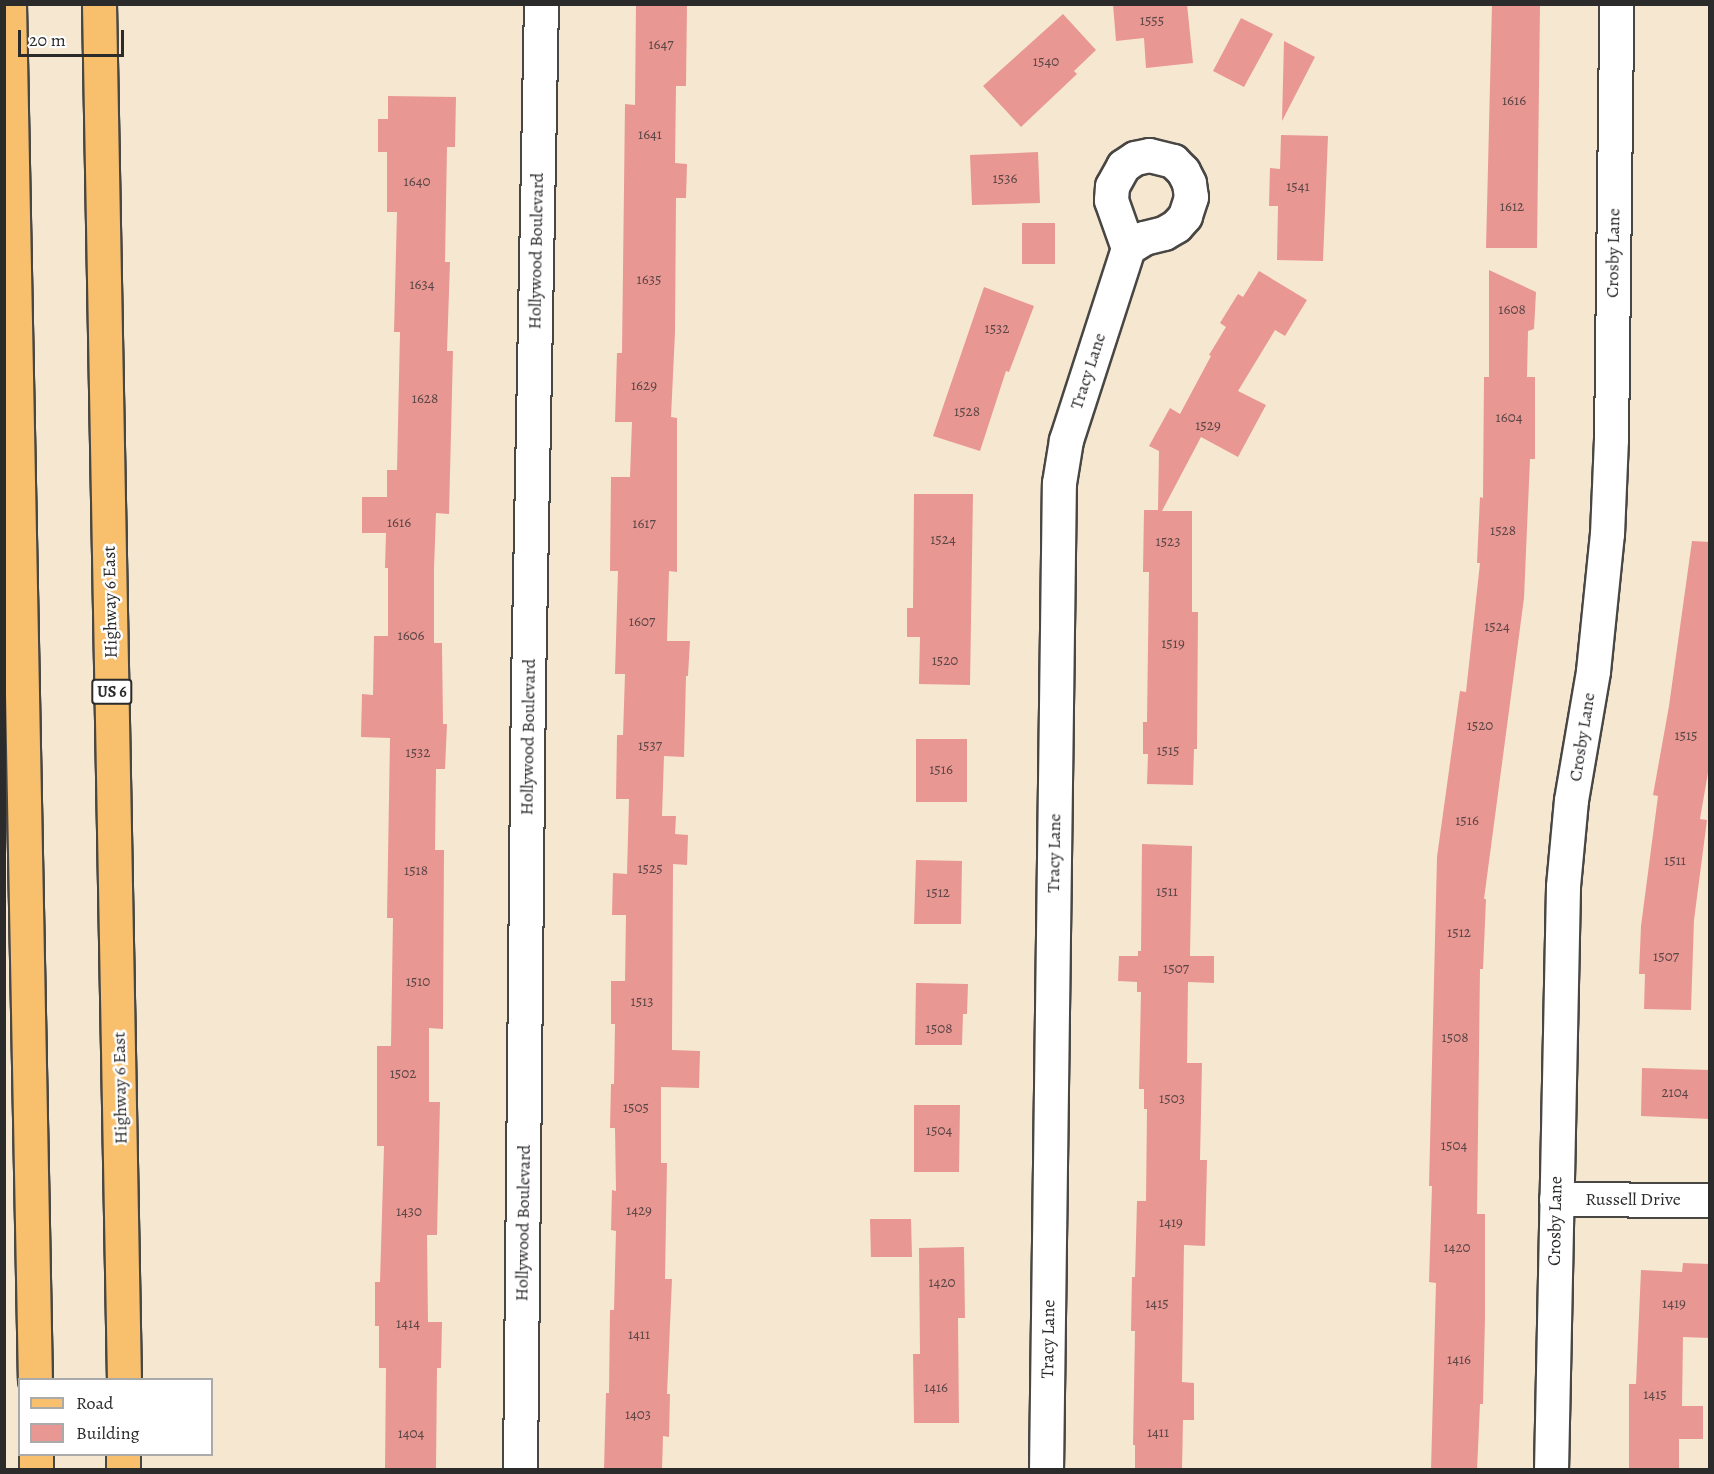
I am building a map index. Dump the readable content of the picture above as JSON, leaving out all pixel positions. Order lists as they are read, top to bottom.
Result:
{
  "streets": {
    "main road": ["Highway 6 East", "US 6"],
    "street": [
      "Hollywood Boulevard",
      "Crosby Lane",
      "Tracy Lane",
      "Russell Drive"
    ]
  },
  "crossings": [
    ["Crosby Lane", "Russell Drive"]
  ],
  "house_numbers": [
    "1555",
    "1647",
    "1540",
    "1616",
    "1641",
    "1536",
    "1640",
    "1541",
    "1612",
    "1635",
    "1634",
    "1608",
    "1532",
    "1629",
    "1628",
    "1528",
    "1604",
    "1529",
    "1616",
    "1617",
    "1528",
    "1524",
    "1523",
    "1607",
    "1524",
    "1606",
    "1519",
    "1520",
    "1520",
    "1515",
    "1537",
    "1515",
    "1532",
    "1516",
    "1516",
    "1511",
    "1525",
    "1518",
    "1511",
    "1512",
    "1512",
    "1507",
    "1507",
    "1510",
    "1513",
    "1508",
    "1508",
    "1502",
    "2104",
    "1503",
    "1505",
    "1504",
    "1504",
    "1429",
    "1430",
    "1419",
    "1420",
    "1420",
    "1415",
    "1419",
    "1414",
    "1411",
    "1416",
    "1416",
    "1415",
    "1403",
    "1411",
    "1404"
  ],
  "legend": ["Road", "Building"],
  "scale_bar": "20 m"
}
